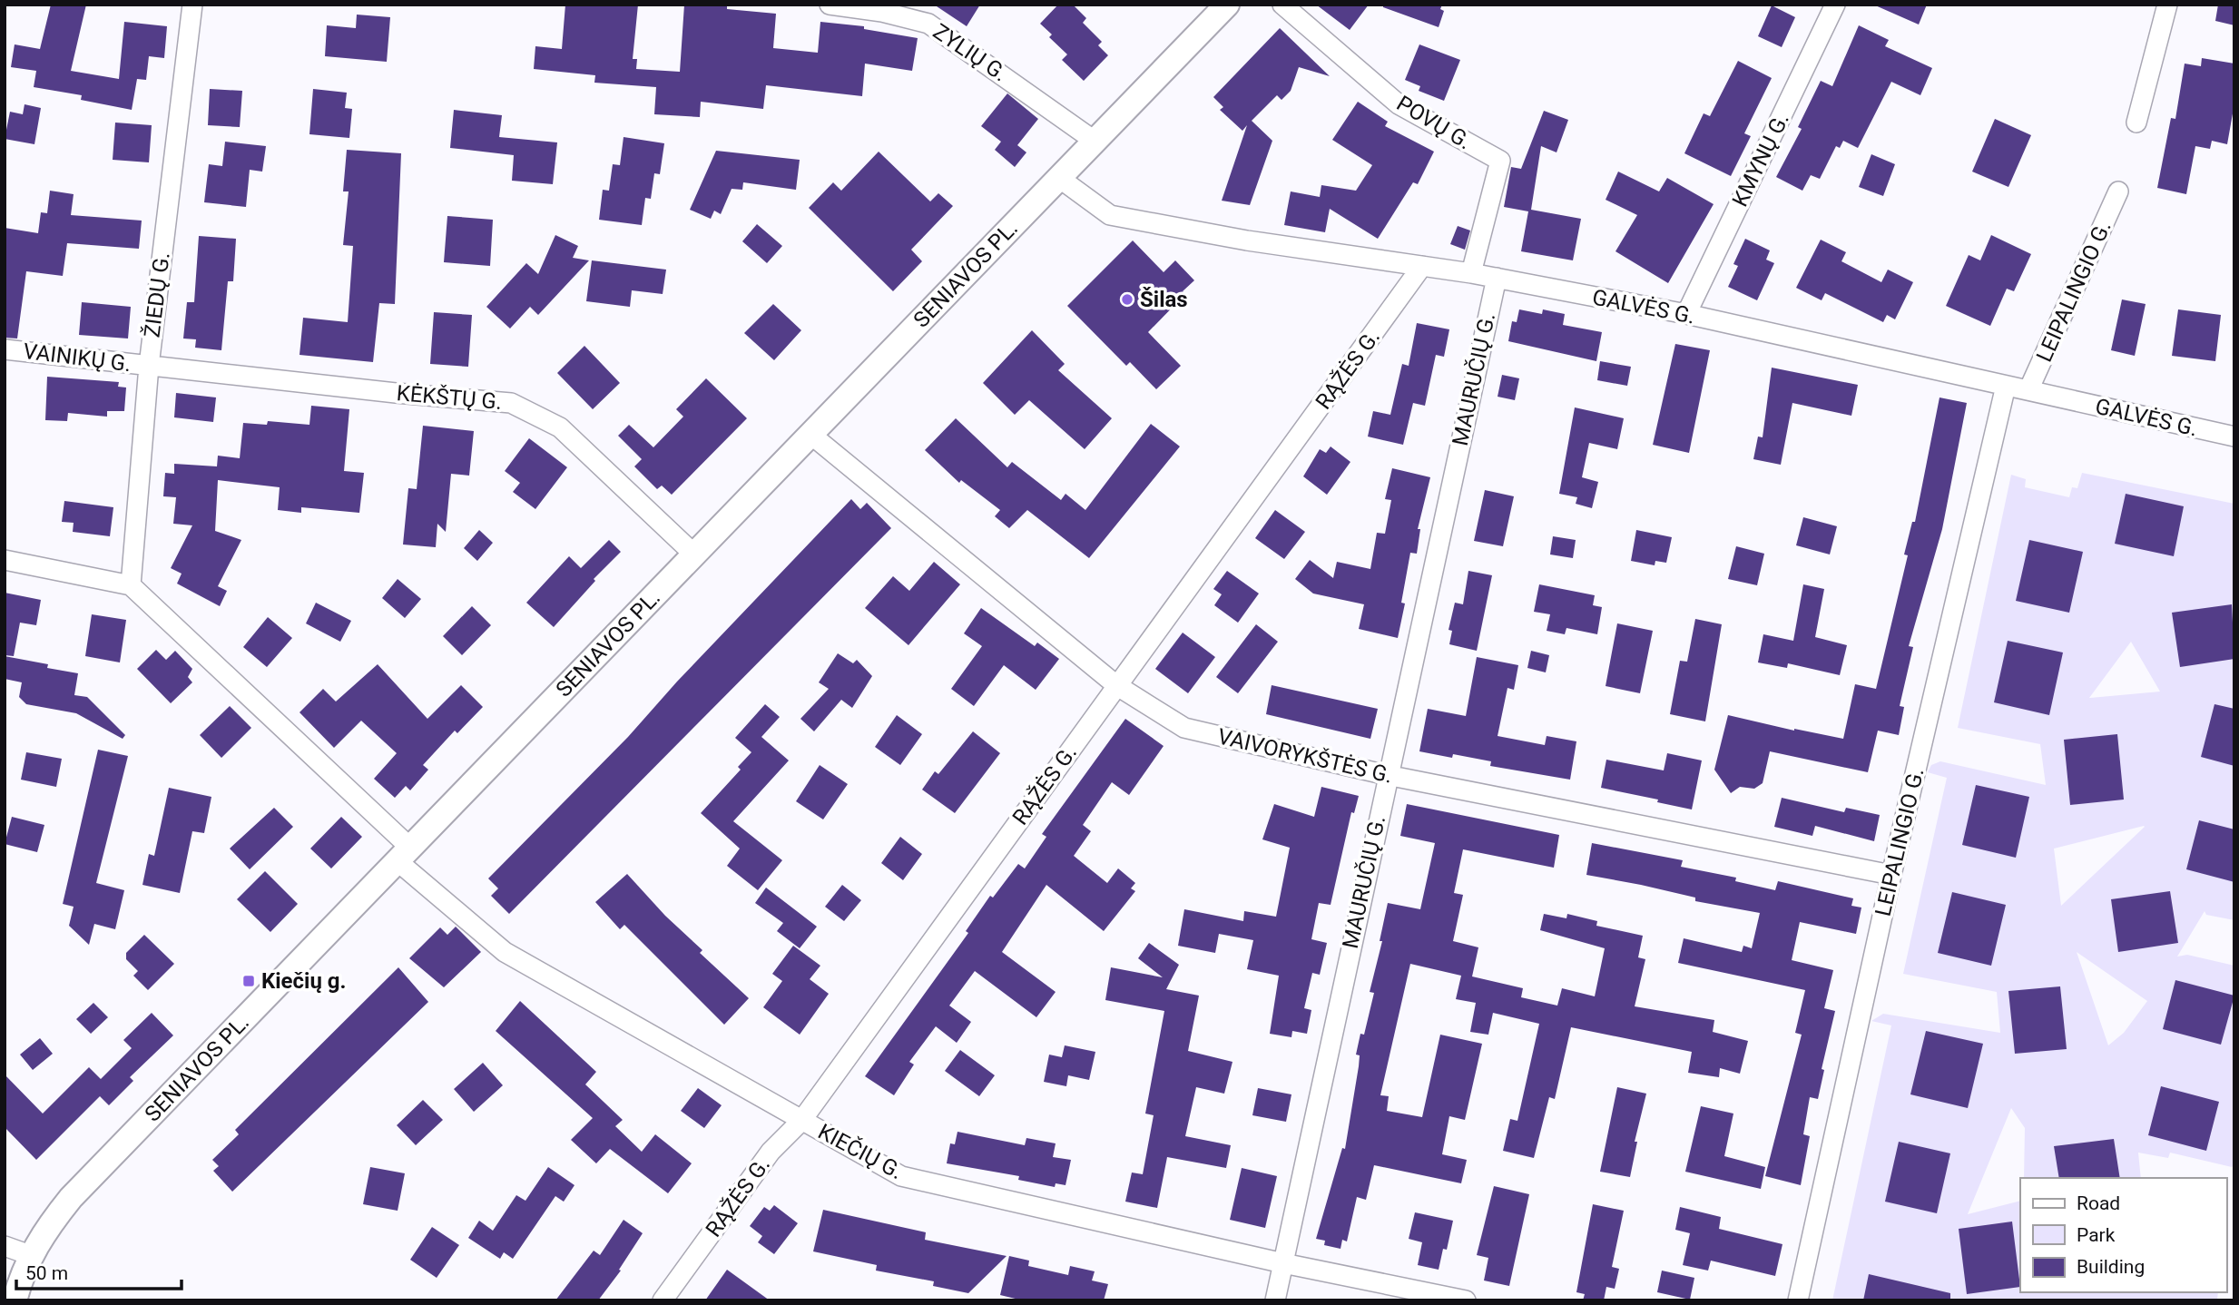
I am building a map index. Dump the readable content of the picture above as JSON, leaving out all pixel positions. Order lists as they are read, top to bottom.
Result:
{
  "streets": {
    "street": [
      "ZYLIŲ G.",
      "POVŲ G.",
      "KMYNŲ G.",
      "SENIAVOS PL.",
      "LEIPALINGIO G.",
      "ŽIEDŲ G.",
      "GALVĖS G.",
      "VAINIKŲ G.",
      "RĄŽĖS G.",
      "MAURUČIŲ G.",
      "KĖKŠTŲ G.",
      "VAIVORYKŠTĖS G.",
      "KIEČIŲ G."
    ]
  },
  "crossings": [
    ["ZYLIŲ G.", "SENIAVOS PL."],
    ["POVŲ G.", "GALVĖS G."],
    ["KMYNŲ G.", "GALVĖS G."],
    ["SENIAVOS PL.", "GALVĖS G."],
    ["SENIAVOS PL.", "KĖKŠTŲ G."],
    ["SENIAVOS PL.", "VAIVORYKŠTĖS G."],
    ["SENIAVOS PL.", "KIEČIŲ G."],
    ["LEIPALINGIO G.", "GALVĖS G."],
    ["LEIPALINGIO G.", "VAIVORYKŠTĖS G."],
    ["ŽIEDŲ G.", "VAINIKŲ G."],
    ["ŽIEDŲ G.", "KĖKŠTŲ G."],
    ["ŽIEDŲ G.", "KIEČIŲ G."],
    ["GALVĖS G.", "RĄŽĖS G."],
    ["GALVĖS G.", "MAURUČIŲ G."],
    ["VAINIKŲ G.", "KĖKŠTŲ G."],
    ["RĄŽĖS G.", "VAIVORYKŠTĖS G."],
    ["RĄŽĖS G.", "KIEČIŲ G."],
    ["MAURUČIŲ G.", "VAIVORYKŠTĖS G."],
    ["MAURUČIŲ G.", "KIEČIŲ G."]
  ],
  "places": {
    "other": ["Šilas"],
    "transit": ["Kiečių g."]
  },
  "legend": ["Road", "Park", "Building"],
  "scale_bar": "50 m"
}
